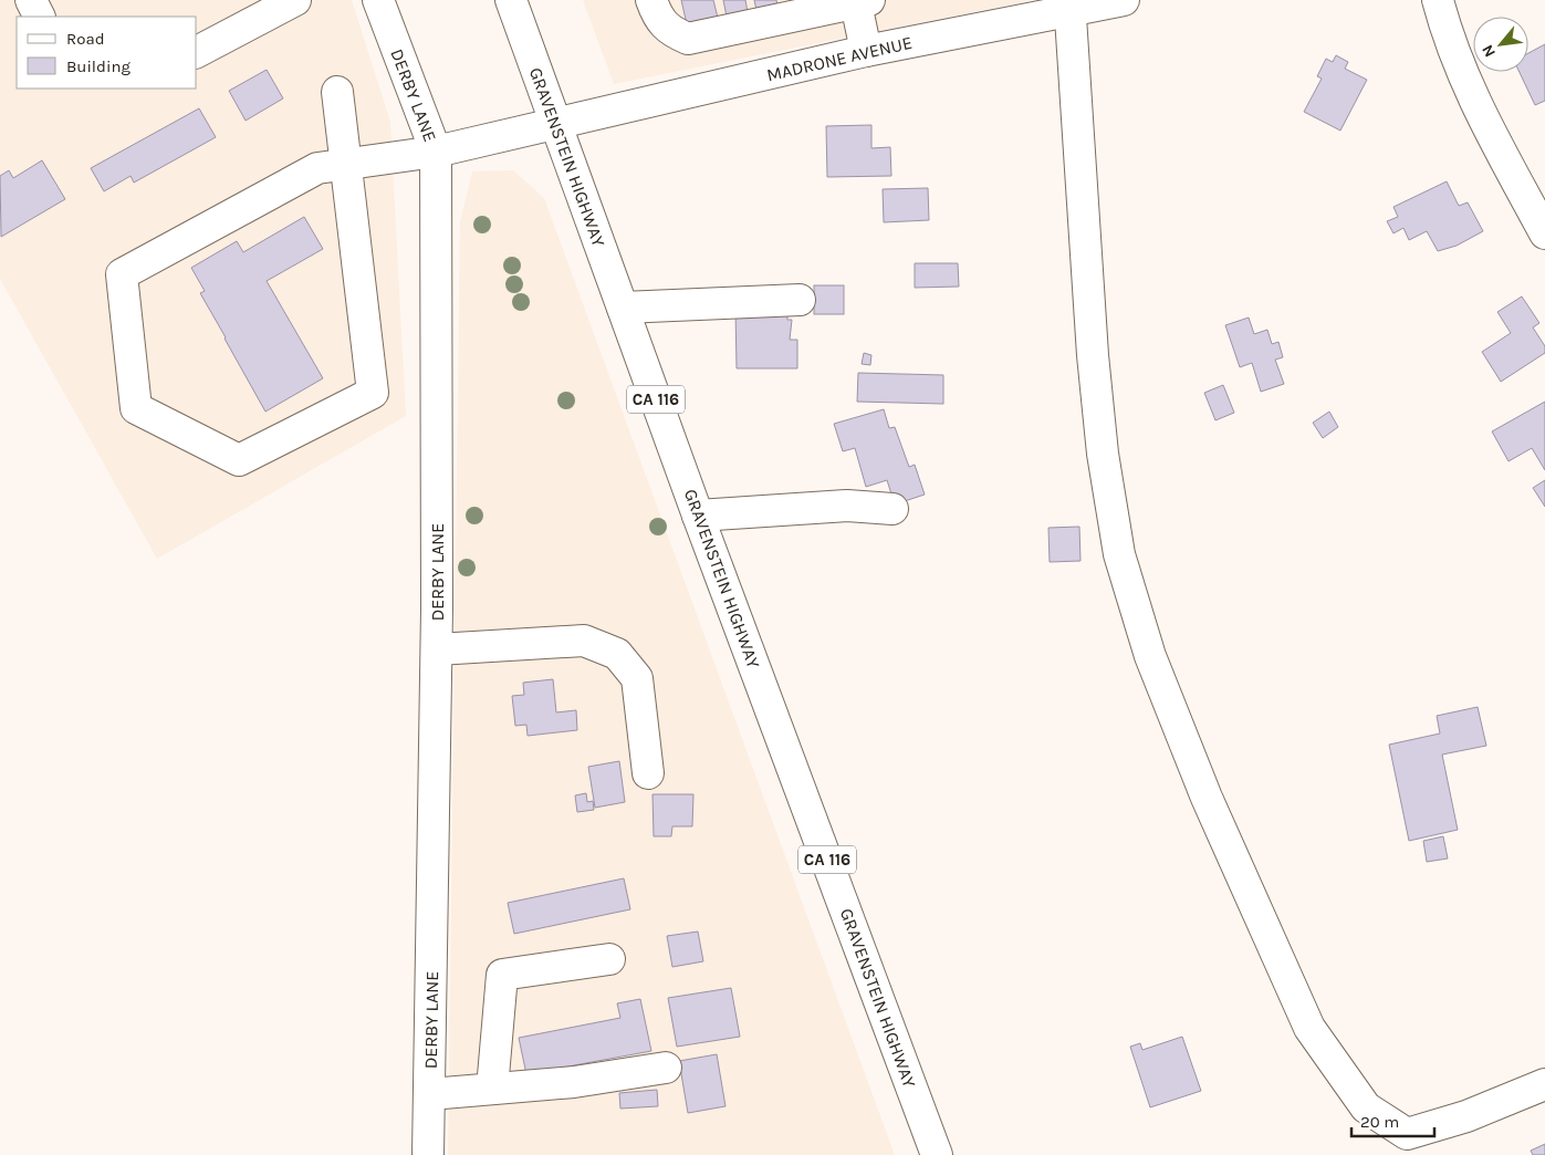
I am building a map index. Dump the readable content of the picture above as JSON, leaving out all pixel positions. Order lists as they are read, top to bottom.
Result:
{
  "streets": {
    "street": [
      "MADRONE AVENUE",
      "DERBY LANE",
      "GRAVENSTEIN HIGHWAY",
      "CA 116"
    ]
  },
  "crossings": [
    ["MADRONE AVENUE", "DERBY LANE"],
    ["MADRONE AVENUE", "GRAVENSTEIN HIGHWAY"]
  ],
  "legend": ["Road", "Building"],
  "scale_bar": "20 m",
  "north": "bottom left"
}
